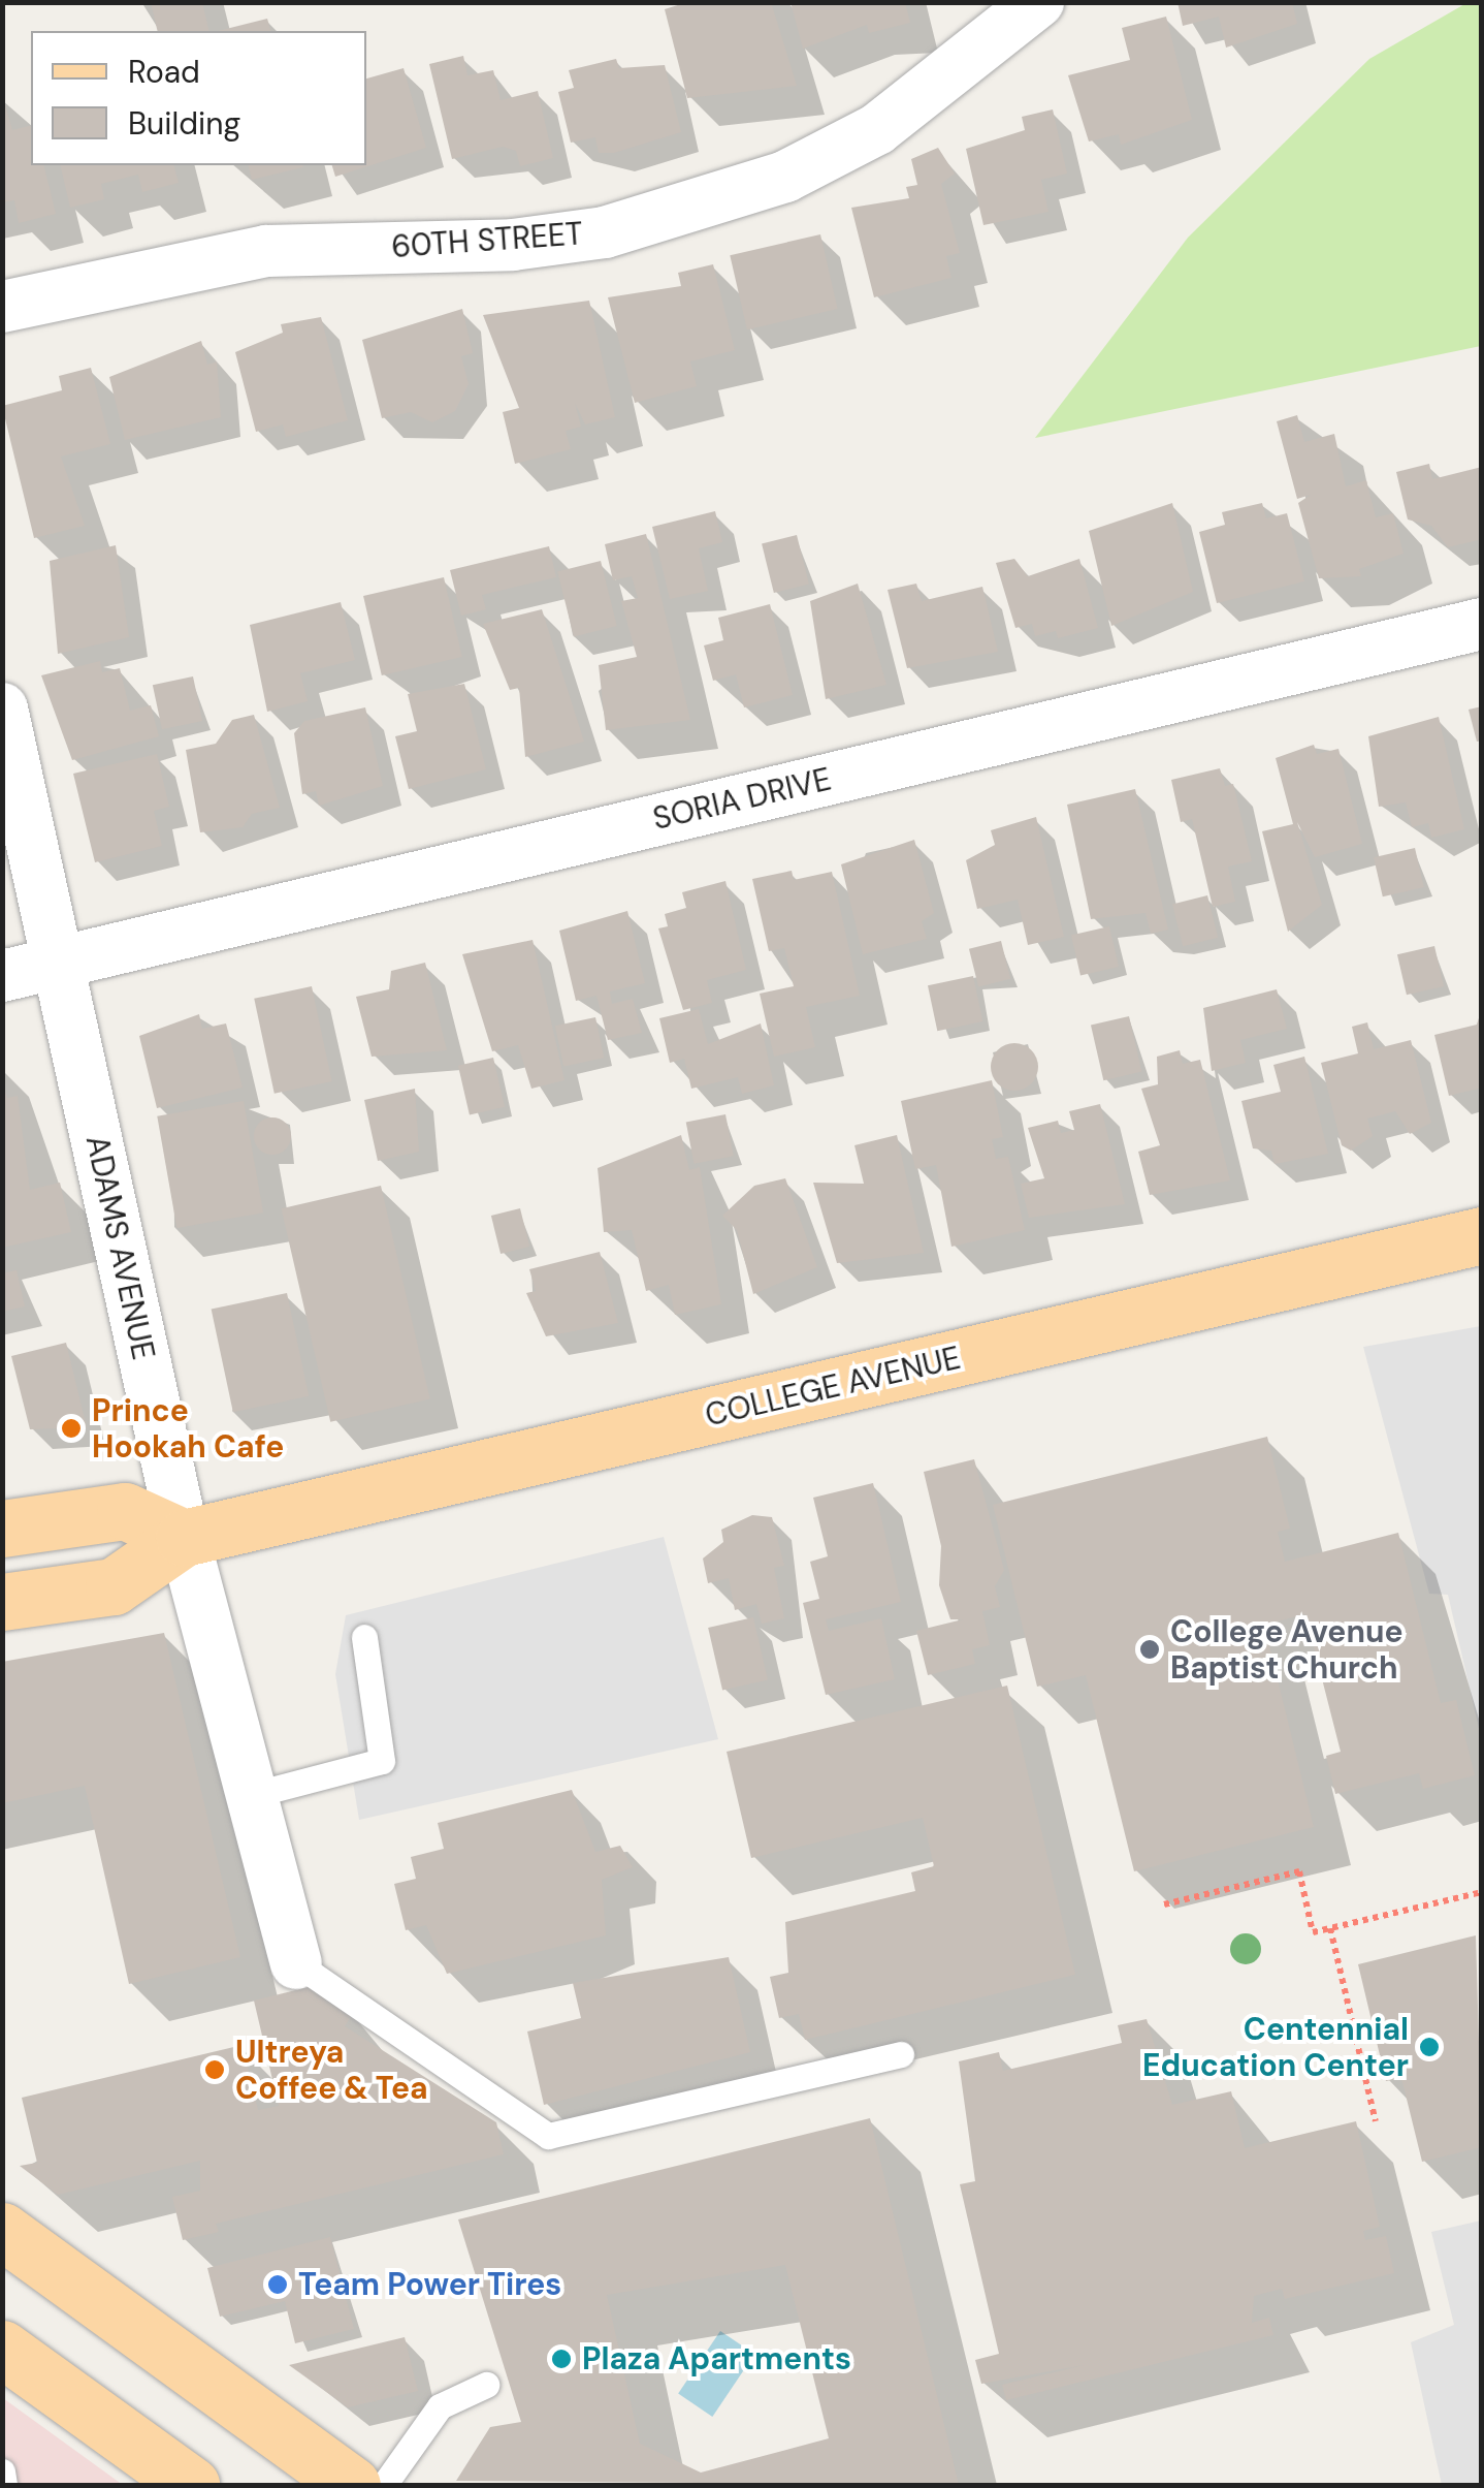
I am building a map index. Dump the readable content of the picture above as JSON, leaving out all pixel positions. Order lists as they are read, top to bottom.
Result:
{
  "streets": {
    "main road": ["COLLEGE AVENUE"],
    "street": ["60TH STREET", "SORIA DRIVE", "ADAMS AVENUE"]
  },
  "crossings": [
    ["SORIA DRIVE", "ADAMS AVENUE"],
    ["ADAMS AVENUE", "COLLEGE AVENUE"]
  ],
  "places": [
    "Prince Hookah Cafe",
    "College Avenue Baptist Church",
    "Centennial Education Center",
    "Ultreya Coffee & Tea",
    "Team Power Tires",
    "Plaza Apartments"
  ],
  "legend": ["Road", "Building"]
}
